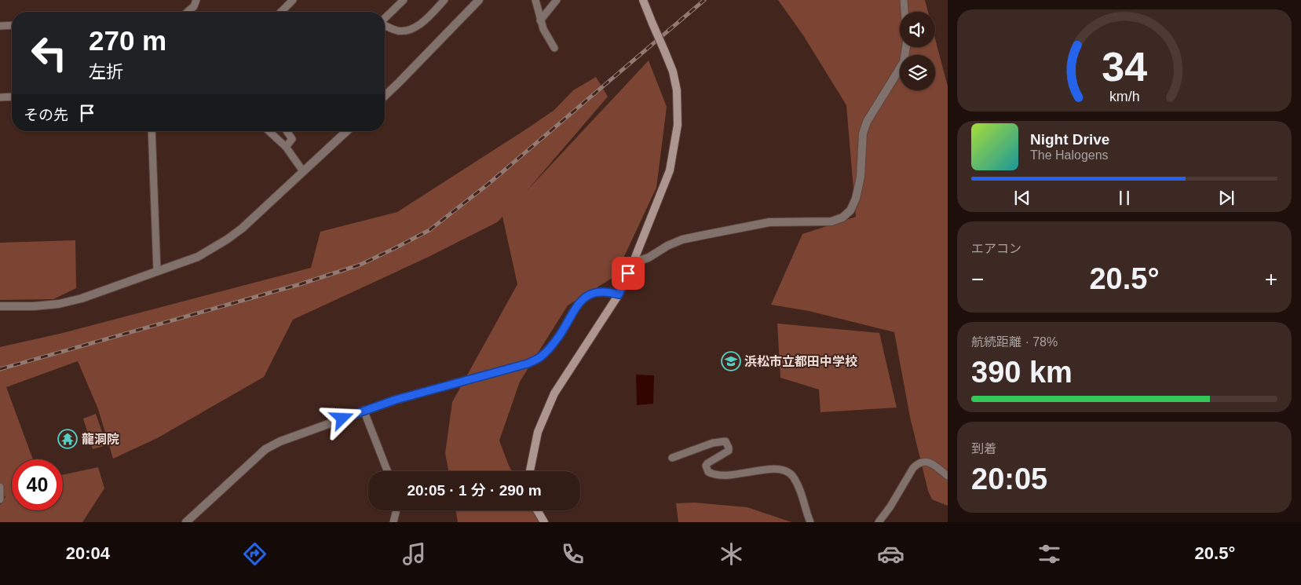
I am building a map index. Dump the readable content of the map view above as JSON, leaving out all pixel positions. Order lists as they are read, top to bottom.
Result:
{
  "places": {
    "school or university": ["浜松市立都田中学校"],
    "temple": ["龍洞院"]
  },
  "page": {
    "turn": ["270 m", "左折"],
    "then": "その先",
    "song": ["Night Drive", "The Halogens"],
    "tile": [
      "エアコン",
      ["航続距離 · 78%", "390 km"],
      ["到着", "20:05"]
    ],
    "heat": ["−", "20.5°", "+"],
    "limit": "40",
    "trip": "20:05 · 1 分 · 290 m",
    "tabs": ["20:04", "20.5°"],
    "gauge": ["34", "km/h"]
  }
}
